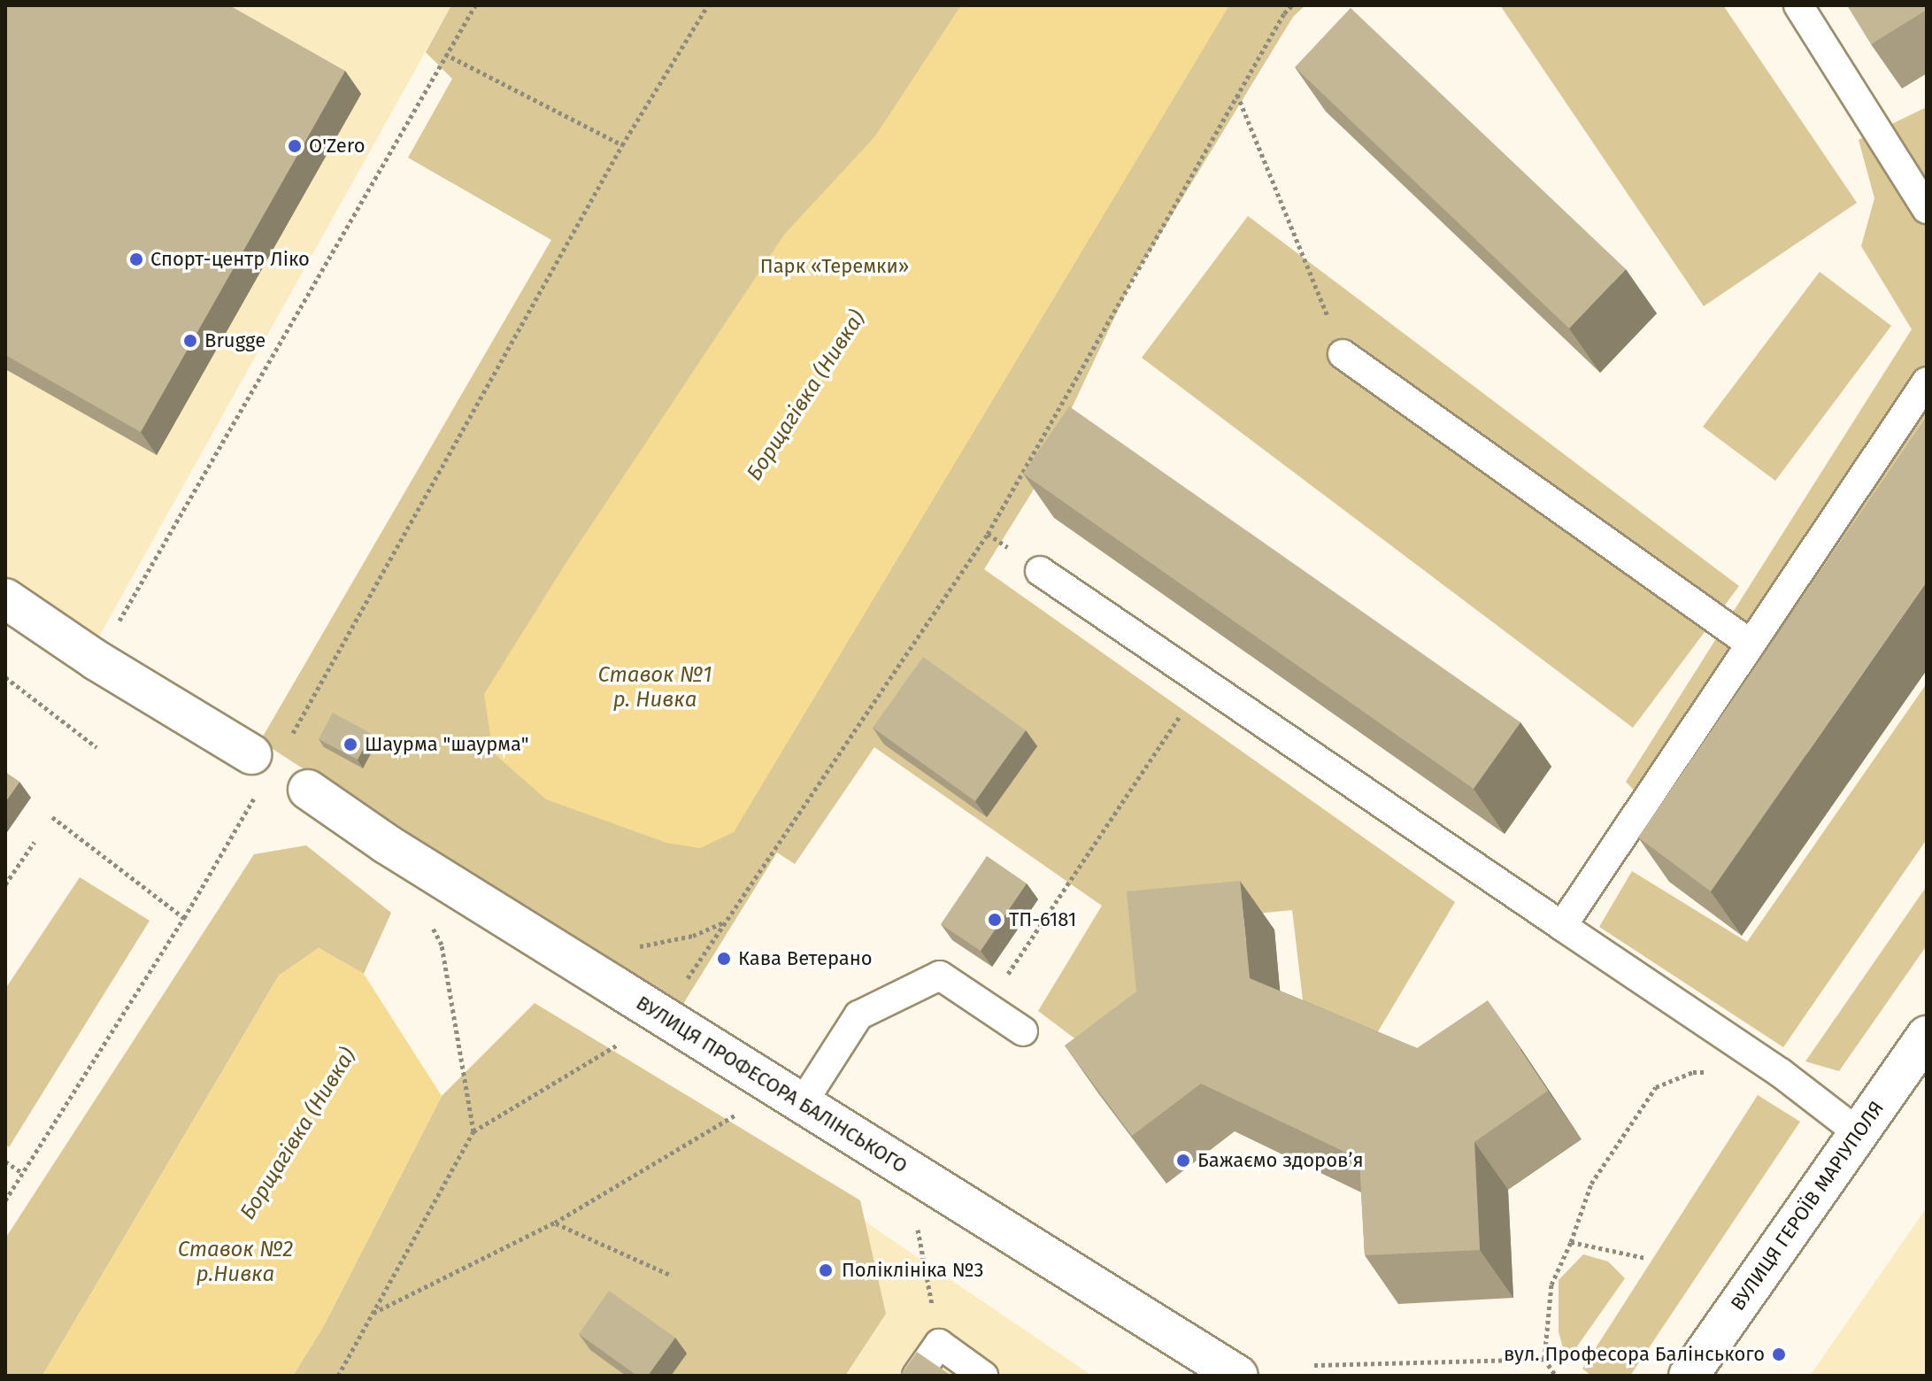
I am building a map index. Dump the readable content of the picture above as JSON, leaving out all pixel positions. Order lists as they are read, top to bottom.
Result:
{
  "streets": {
    "street": ["ВУЛИЦЯ ПРОФЕСОРА БАЛІНСЬКОГО", "ВУЛИЦЯ ГЕРОЇВ МАРІУПОЛЯ"]
  },
  "water": ["Борщагівка (Нивка)", "Ставок №1 р. Нивка", "Ставок №2 р.Нивка"],
  "parks": ["Парк «Теремки»"],
  "places": [
    "O'Zero",
    "Спорт-центр Ліко",
    "Brugge",
    "Шаурма \"шаурма\"",
    "ТП-6181",
    "Кава Ветерано",
    "Бажаємо здоровʼя",
    "Поліклініка №3",
    "вул. Професора Балінського"
  ]
}
